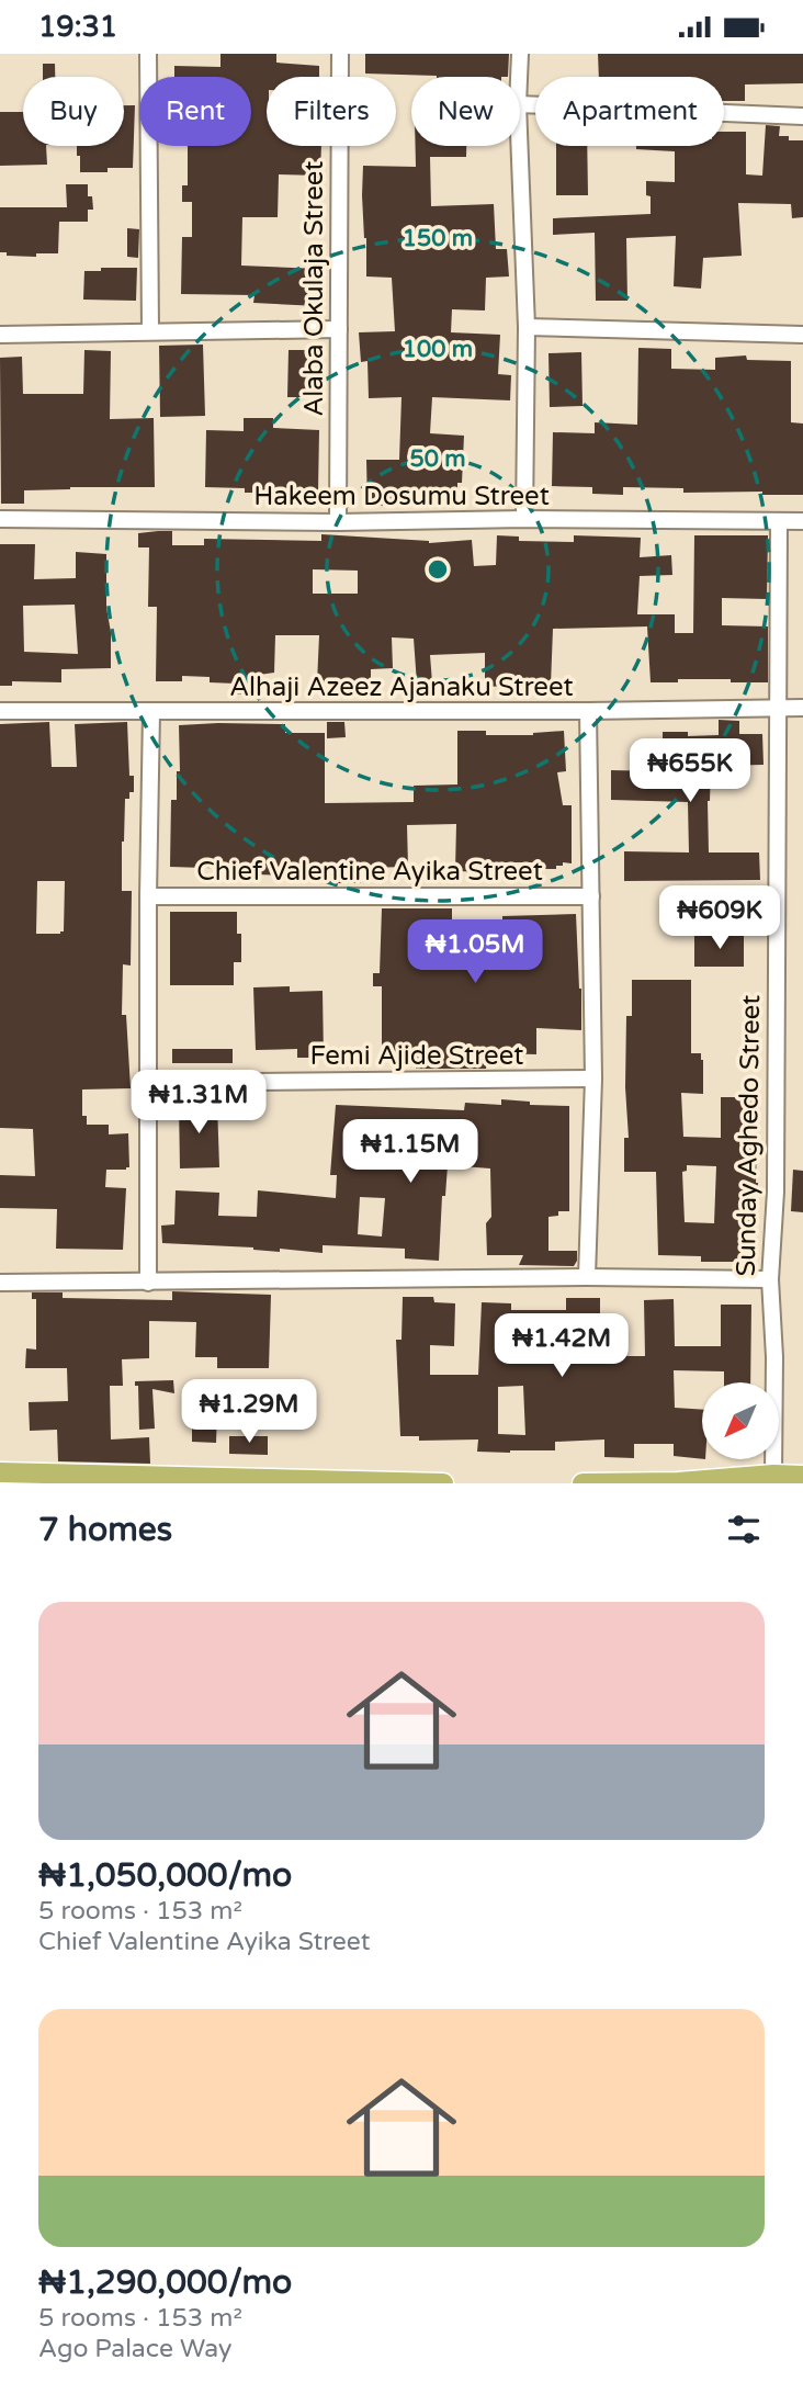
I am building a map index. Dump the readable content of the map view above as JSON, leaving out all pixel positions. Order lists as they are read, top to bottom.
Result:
{
  "streets": {
    "street": [
      "Alaba Okulaja Street",
      "Hakeem Dosumu Street",
      "Alhaji Azeez Ajanaku Street",
      "Chief Valentine Ayika Street",
      "Femi Ajide Street",
      "Sunday Aghedo Street"
    ]
  },
  "crossings": [
    ["Alaba Okulaja Street", "Hakeem Dosumu Street"],
    ["Hakeem Dosumu Street", "Sunday Aghedo Street"],
    ["Alhaji Azeez Ajanaku Street", "Sunday Aghedo Street"]
  ],
  "north": "bottom left",
  "page": {
    "status": "19:31",
    "chip": [
      "Buy",
      "Rent",
      "Filters",
      "New",
      "Apartment"
    ],
    "price": [
      "₦655K",
      "₦609K",
      "₦1.05M",
      "₦1.31M",
      "₦1.15M",
      "₦1.42M",
      "₦1.29M"
    ],
    "heading": "7 homes",
    "list": [
      {
        "name": "₦1,050,000/mo",
        "note": "5 rooms · 153 m² · Chief Valentine Ayika Street"
      },
      {
        "name": "₦1,290,000/mo",
        "note": "5 rooms · 153 m² · Ago Palace Way"
      }
    ]
  },
  "rings": ["150 m", "100 m", "50 m"]
}
